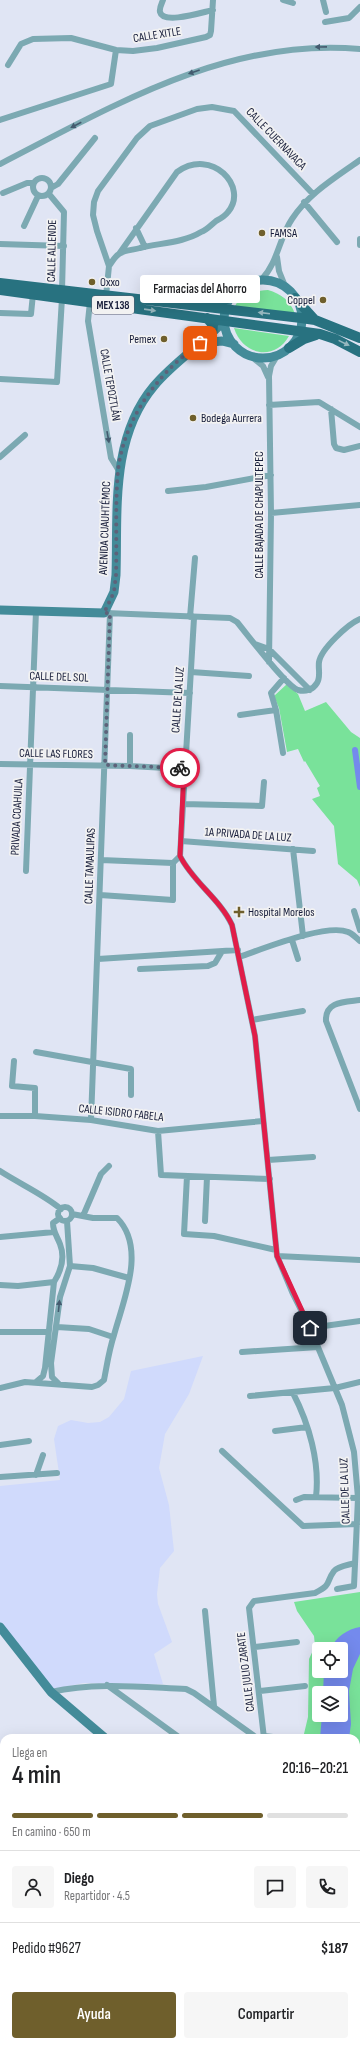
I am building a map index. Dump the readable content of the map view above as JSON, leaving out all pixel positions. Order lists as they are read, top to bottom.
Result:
{
  "streets": {
    "main road": ["MEX 138", "AVENIDA CUAUHTÉMOC"],
    "street": [
      "CALLE XITLE",
      "CALLE CUERNAVACA",
      "CALLE ALLENDE",
      "CALLE TEPOZTLÁN",
      "CALLE BAJADA DE CHAPULTEPEC",
      "CALLE DEL SOL",
      "CALLE DE LA LUZ",
      "CALLE LAS FLORES",
      "PRIVADA COAHUILA",
      "1A PRIVADA DE LA LUZ",
      "CALLE TAMAULIPAS",
      "CALLE ISIDRO FABELA",
      "CALLE JULIO ZARATE"
    ]
  },
  "crossings": [
    ["CALLE CUERNAVACA", "MEX 138"],
    ["CALLE ALLENDE", "MEX 138"],
    ["MEX 138", "CALLE TEPOZTLÁN"],
    ["MEX 138", "AVENIDA CUAUHTÉMOC"],
    ["CALLE TEPOZTLÁN", "AVENIDA CUAUHTÉMOC"],
    ["AVENIDA CUAUHTÉMOC", "CALLE TAMAULIPAS"],
    ["CALLE DEL SOL", "CALLE DE LA LUZ"],
    ["CALLE DEL SOL", "PRIVADA COAHUILA"],
    ["CALLE DEL SOL", "CALLE TAMAULIPAS"],
    ["CALLE DE LA LUZ", "CALLE LAS FLORES"],
    ["CALLE DE LA LUZ", "1A PRIVADA DE LA LUZ"],
    ["CALLE DE LA LUZ", "CALLE ISIDRO FABELA"],
    ["CALLE DE LA LUZ", "CALLE JULIO ZARATE"],
    ["CALLE LAS FLORES", "PRIVADA COAHUILA"],
    ["CALLE LAS FLORES", "CALLE TAMAULIPAS"],
    ["CALLE TAMAULIPAS", "CALLE ISIDRO FABELA"]
  ],
  "one_way": ["CALLE TEPOZTLÁN"],
  "places": {
    "other": [
      "FAMSA",
      "Oxxo",
      "Coppel",
      "Pemex",
      "Farmacias del Ahorro",
      "Bodega Aurrera"
    ],
    "health": ["Hospital Morelos"]
  },
  "page": {
    "bubble": "Farmacias del Ahorro",
    "heading": ["4 min", "Llega en", "20:16–20:21"],
    "panel": [
      "Diego",
      "Repartidor · 4.5",
      "Pedido #9627",
      "$187"
    ],
    "bar": "En camino · 650 m",
    "buttons": ["Ayuda", "Compartir"]
  }
}
